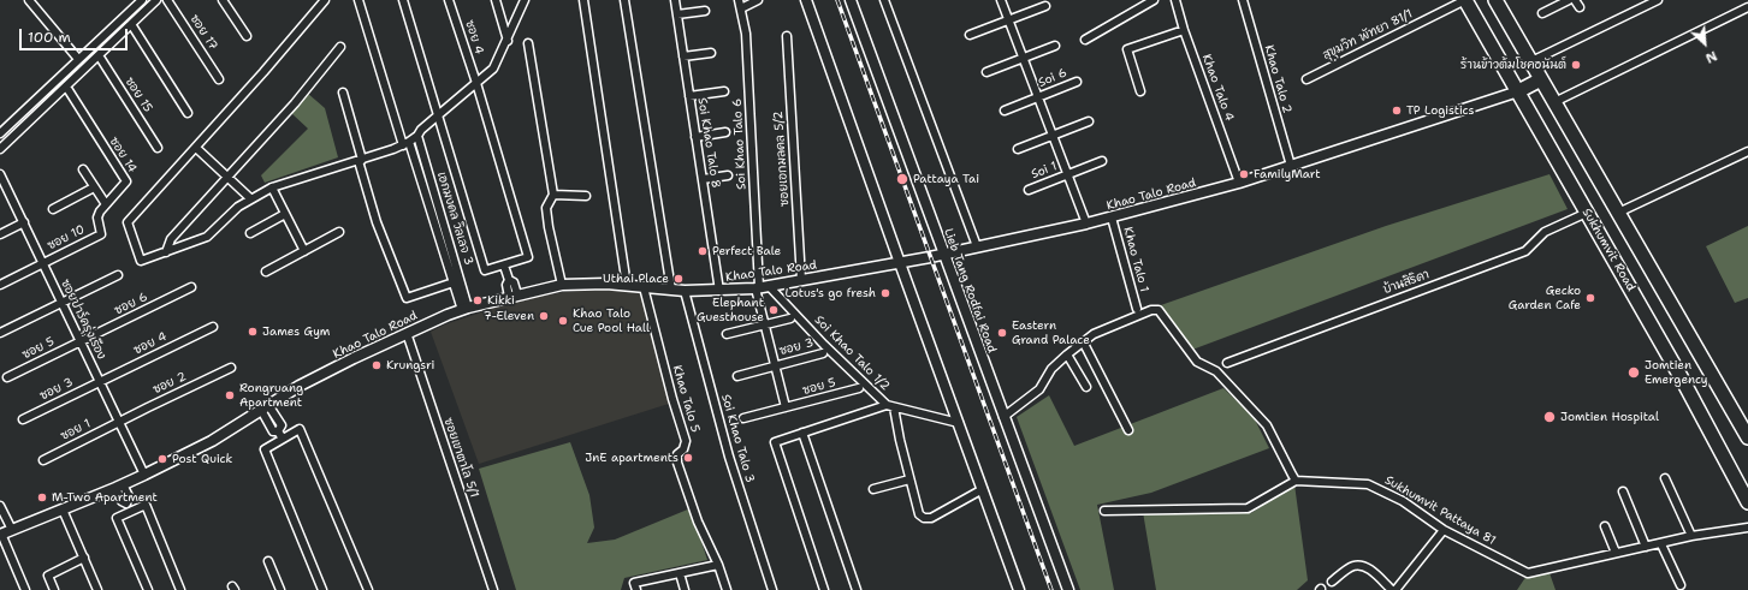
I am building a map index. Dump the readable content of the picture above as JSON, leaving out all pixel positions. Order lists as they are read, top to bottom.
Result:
{
  "streets": {
    "highway": ["Sukhumvit Road"],
    "street": [
      "ซอย 17",
      "สุขุมวิท พัทยา 81/1",
      "ซอย 4",
      "Soi 6",
      "Khao Talo 2",
      "Khao Talo 4",
      "ซอย 15",
      "Soi Khao Talo 8",
      "Soi Khao Talo 6",
      "ซอย 14",
      "ซอยเอกมลคล 5/2",
      "Soi 1",
      "Khao Talo Road",
      "เอกมงคล วิลเลจ 3",
      "ซอย 10",
      "Khao Talo 1",
      "บ้านสิริคา",
      "Lieb Tang Rodfai Road",
      "ซอย 6",
      "ซอยปาร์ครุ่งเรือง",
      "ซอย 3",
      "ซอย 5",
      "Soi Khao Talo 1/2",
      "ซอย 2",
      "Khao Talo 5",
      "ซอย 1",
      "Soi Khao Talo 3",
      "ซอยเขาตาโล 5/1",
      "Sukhumvit Pattaya 81"
    ]
  },
  "crossings": [
    ["สุขุมวิท พัทยา 81/1", "Sukhumvit Road"],
    ["ซอย 4", "ซอยปาร์ครุ่งเรือง"],
    ["ซอย 4", "ซอย 3"],
    ["Khao Talo 2", "Khao Talo Road"],
    ["Khao Talo 4", "Khao Talo Road"],
    ["Soi Khao Talo 8", "Khao Talo Road"],
    ["Soi Khao Talo 6", "Khao Talo Road"],
    ["Soi Khao Talo 6", "ซอย 3"],
    ["Soi Khao Talo 6", "ซอย 5"],
    ["Soi Khao Talo 6", "Soi Khao Talo 1/2"],
    ["ซอย 14", "ซอย 10"],
    ["ซอยเอกมลคล 5/2", "Khao Talo Road"],
    ["Khao Talo Road", "เอกมงคล วิลเลจ 3"],
    ["Khao Talo Road", "Sukhumvit Road"],
    ["Khao Talo Road", "Khao Talo 1"],
    ["Khao Talo Road", "Lieb Tang Rodfai Road"],
    ["Khao Talo Road", "ซอยปาร์ครุ่งเรือง"],
    ["Khao Talo Road", "Soi Khao Talo 1/2"],
    ["Khao Talo Road", "Khao Talo 5"],
    ["Khao Talo Road", "Soi Khao Talo 3"],
    ["Khao Talo Road", "ซอยเขาตาโล 5/1"],
    ["ซอย 10", "ซอยปาร์ครุ่งเรือง"],
    ["Sukhumvit Road", "บ้านสิริคา"],
    ["ซอย 6", "ซอยปาร์ครุ่งเรือง"],
    ["ซอย 6", "ซอย 5"],
    ["ซอยปาร์ครุ่งเรือง", "ซอย 3"],
    ["ซอยปาร์ครุ่งเรือง", "ซอย 5"],
    ["ซอยปาร์ครุ่งเรือง", "ซอย 2"],
    ["ซอยปาร์ครุ่งเรือง", "ซอย 1"],
    ["ซอย 2", "ซอย 1"]
  ],
  "places": [
    "ร้านข้าวต้มโชคอนันต์",
    "TP Logistics",
    "FamilyMart",
    "Pattaya Tai",
    "Perfect Bale",
    "Uthai Place",
    "Lotus's go fresh",
    "Gecko Garden Cafe",
    "Kikki",
    "Elephant Guesthouse",
    "7-Eleven",
    "Khao Talo Cue Pool Hall",
    "James Gym",
    "Eastern Grand Palace",
    "Krungsri",
    "Jomtien Emergency",
    "Rongruang Apartment",
    "Jomtien Hospital",
    "JnE apartments",
    "Post Quick",
    "M-Two Apartment"
  ],
  "scale_bar": "100 m",
  "north": "bottom right"
}
